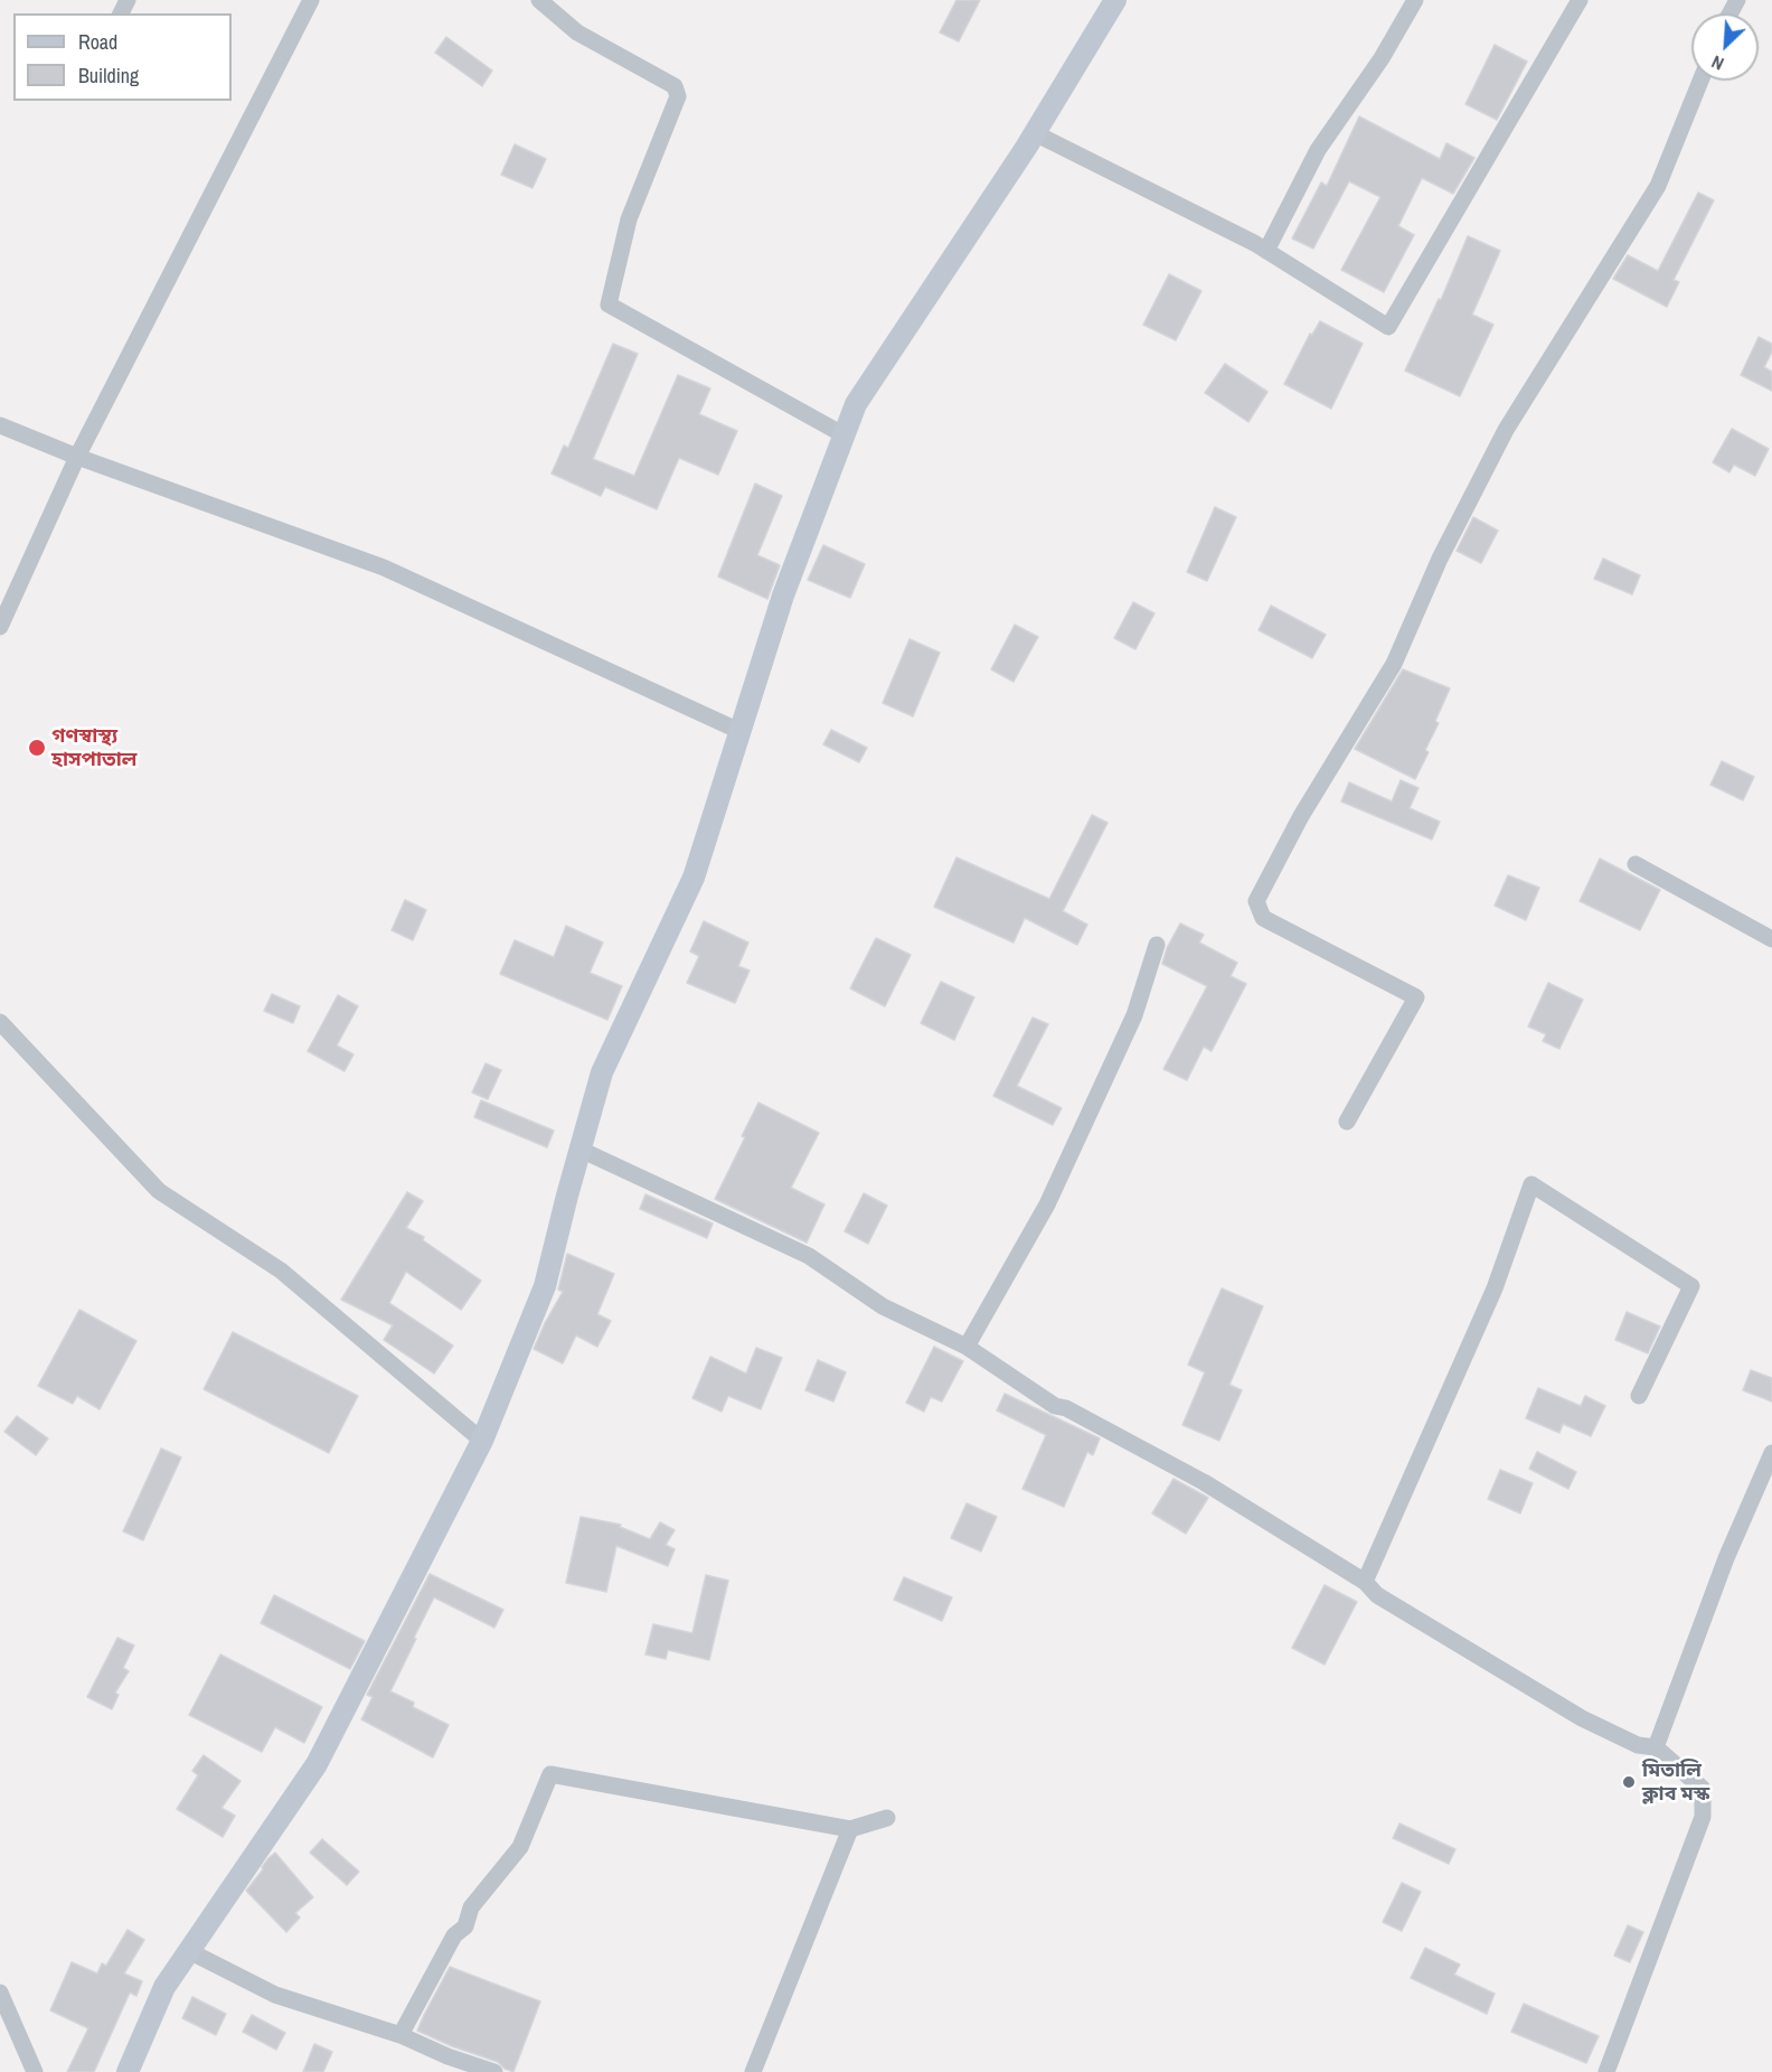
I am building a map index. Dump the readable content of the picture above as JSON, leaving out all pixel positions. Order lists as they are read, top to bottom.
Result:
{
  "places": ["গণস্বাস্থ্য হাসপাতাল", "মিতালি ক্লাব মস্ক"],
  "legend": ["Road", "Building"],
  "north": "bottom left"
}
